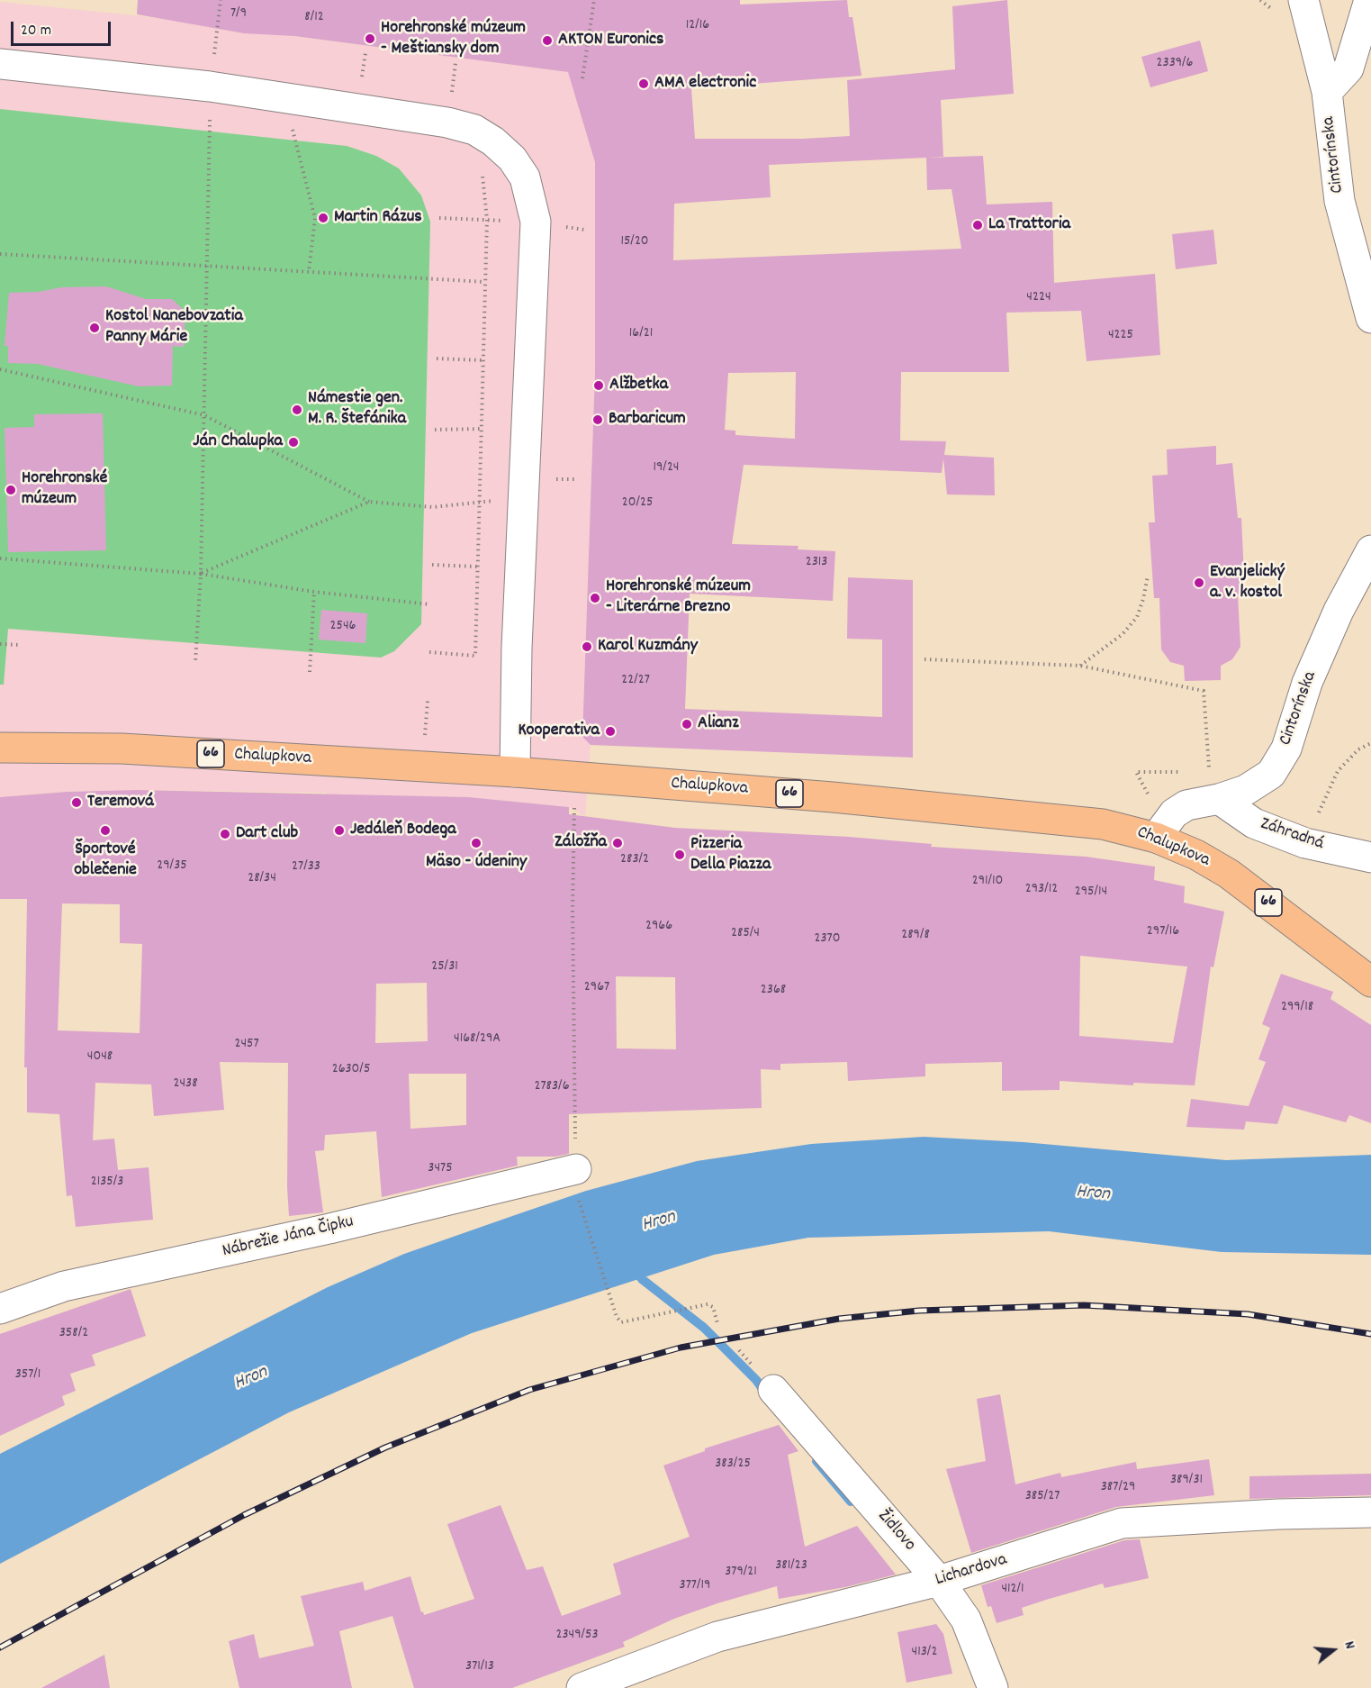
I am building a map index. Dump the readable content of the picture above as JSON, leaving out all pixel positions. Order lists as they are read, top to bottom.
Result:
{
  "streets": {
    "main road": ["66", "Chalupkova"],
    "street": [
      "Cintorínska",
      "Záhradná",
      "Nábrežie Jána Čipku",
      "Židlovo",
      "Lichardova"
    ]
  },
  "crossings": [
    ["Cintorínska", "Chalupkova"],
    ["Cintorínska", "Záhradná"],
    ["Židlovo", "Lichardova"]
  ],
  "water": ["Hron"],
  "places": [
    "Horehronské múzeum - Meštiansky dom",
    "AKTON Euronics",
    "AMA electronic",
    "Martin Rázus",
    "La Trattoria",
    "Kostol Nanebovzatia Panny Márie",
    "Alžbetka",
    "Námestie gen. M. R. Štefánika",
    "Barbaricum",
    "Ján Chalupka",
    "Horehronské múzeum",
    "Evanjelický a. v. kostol",
    "Horehronské múzeum - Literárne Brezno",
    "Karol Kuzmány",
    "Alianz",
    "Kooperativa",
    "Teremová",
    "Športové oblečenie",
    "Jedáleň Bodega",
    "Dart club",
    "Mäso - údeniny",
    "Záložňa",
    "Pizzeria Della Piazza"
  ],
  "house_numbers": [
    "7/9",
    "8/12",
    "12/16",
    "2339/6",
    "15/20",
    "4224",
    "16/21",
    "4225",
    "19/24",
    "20/25",
    "2313",
    "2546",
    "22/27",
    "283/2",
    "29/35",
    "27/33",
    "28/34",
    "291/10",
    "293/12",
    "295/14",
    "2966",
    "297/16",
    "285/4",
    "289/8",
    "2370",
    "25/31",
    "2967",
    "2368",
    "299/18",
    "4168/29A",
    "2457",
    "4048",
    "2630/5",
    "2438",
    "2783/6",
    "3475",
    "2135/3",
    "358/2",
    "357/1",
    "383/25",
    "389/31",
    "387/29",
    "385/27",
    "381/23",
    "379/21",
    "377/19",
    "412/1",
    "2349/53",
    "413/2",
    "371/13"
  ],
  "scale_bar": "20 m",
  "north": "right"
}
